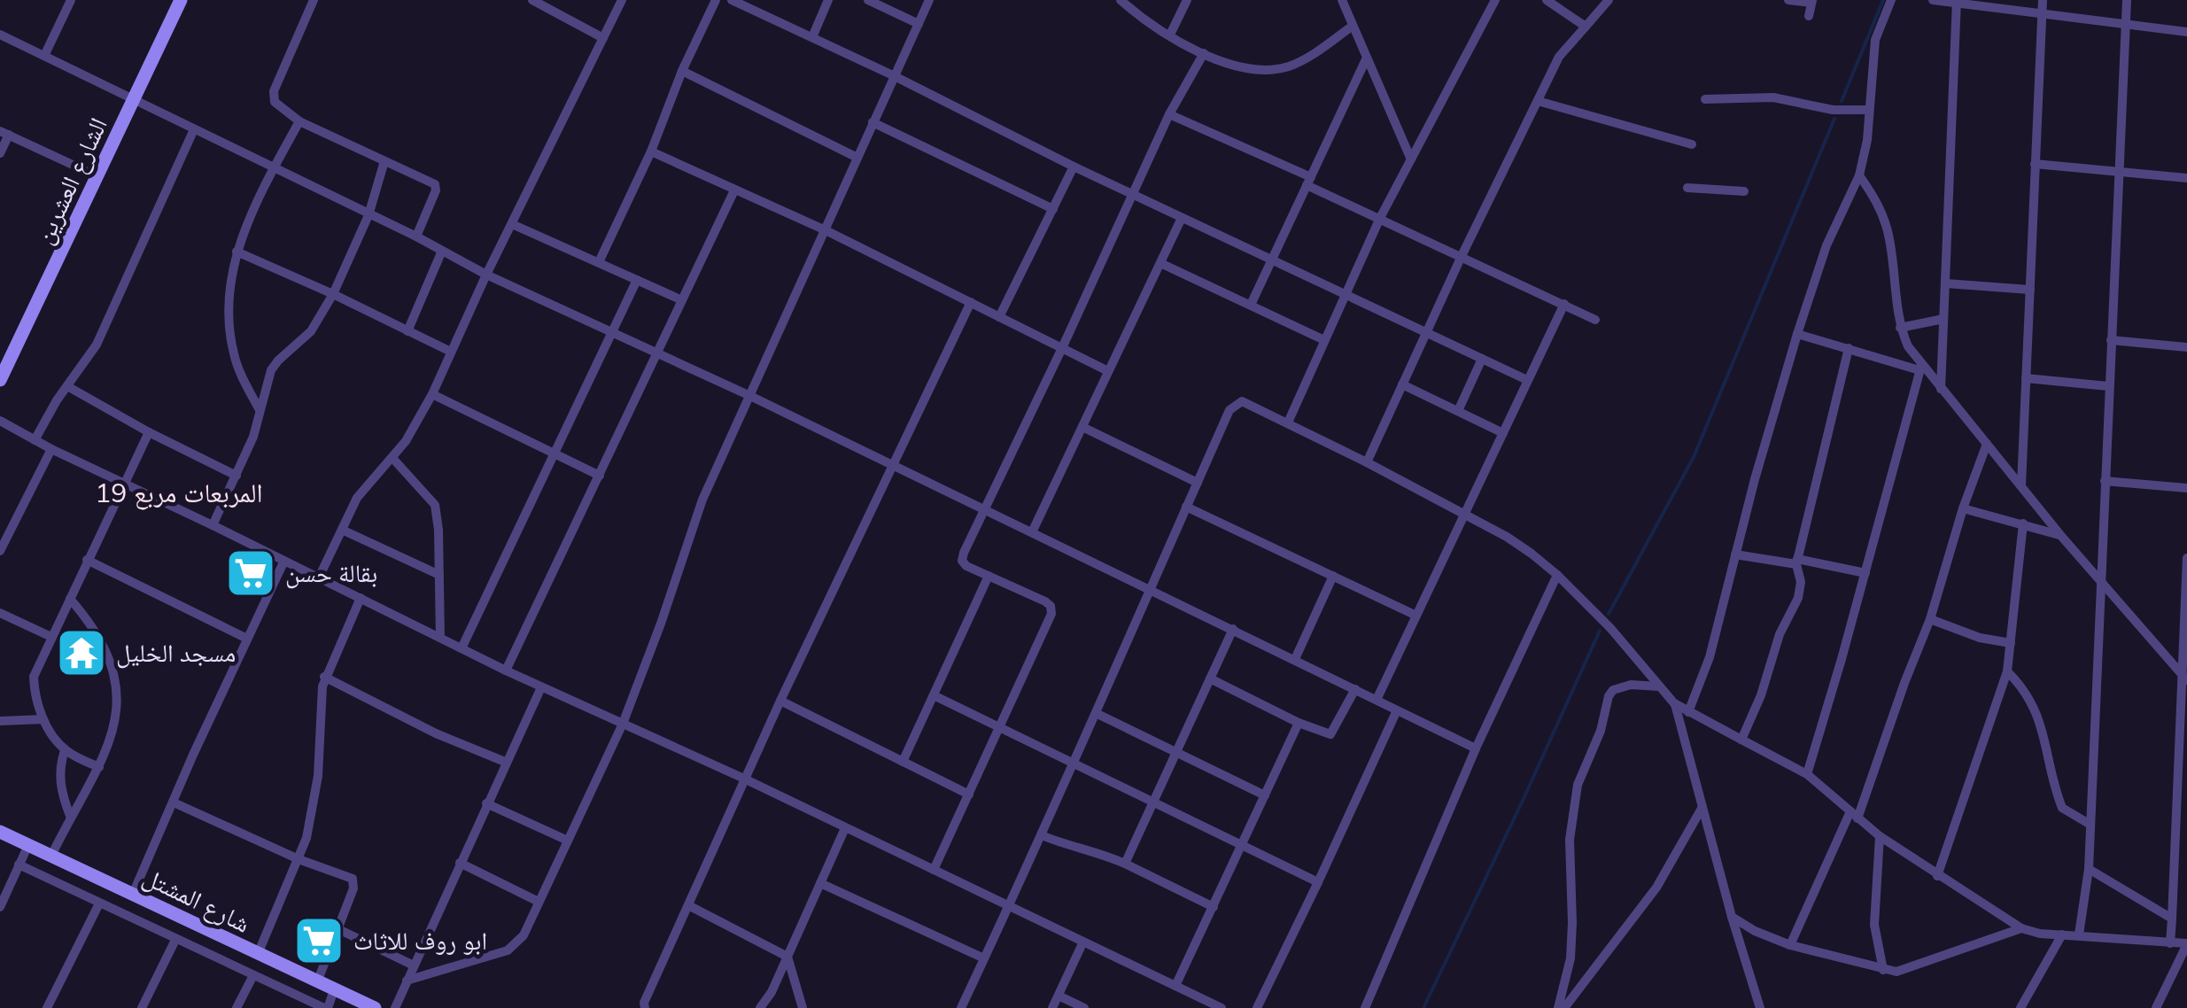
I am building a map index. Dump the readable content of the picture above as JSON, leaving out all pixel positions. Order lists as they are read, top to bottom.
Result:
{
  "streets": {
    "street": ["الشارع العشرين", "شارع المشتل"]
  },
  "districts": ["المربعات مربع 19"],
  "places": {
    "supermarket": ["بقالة حسن", "ابو روف للاثاث"],
    "temple": ["مسجد الخليل"]
  }
}
